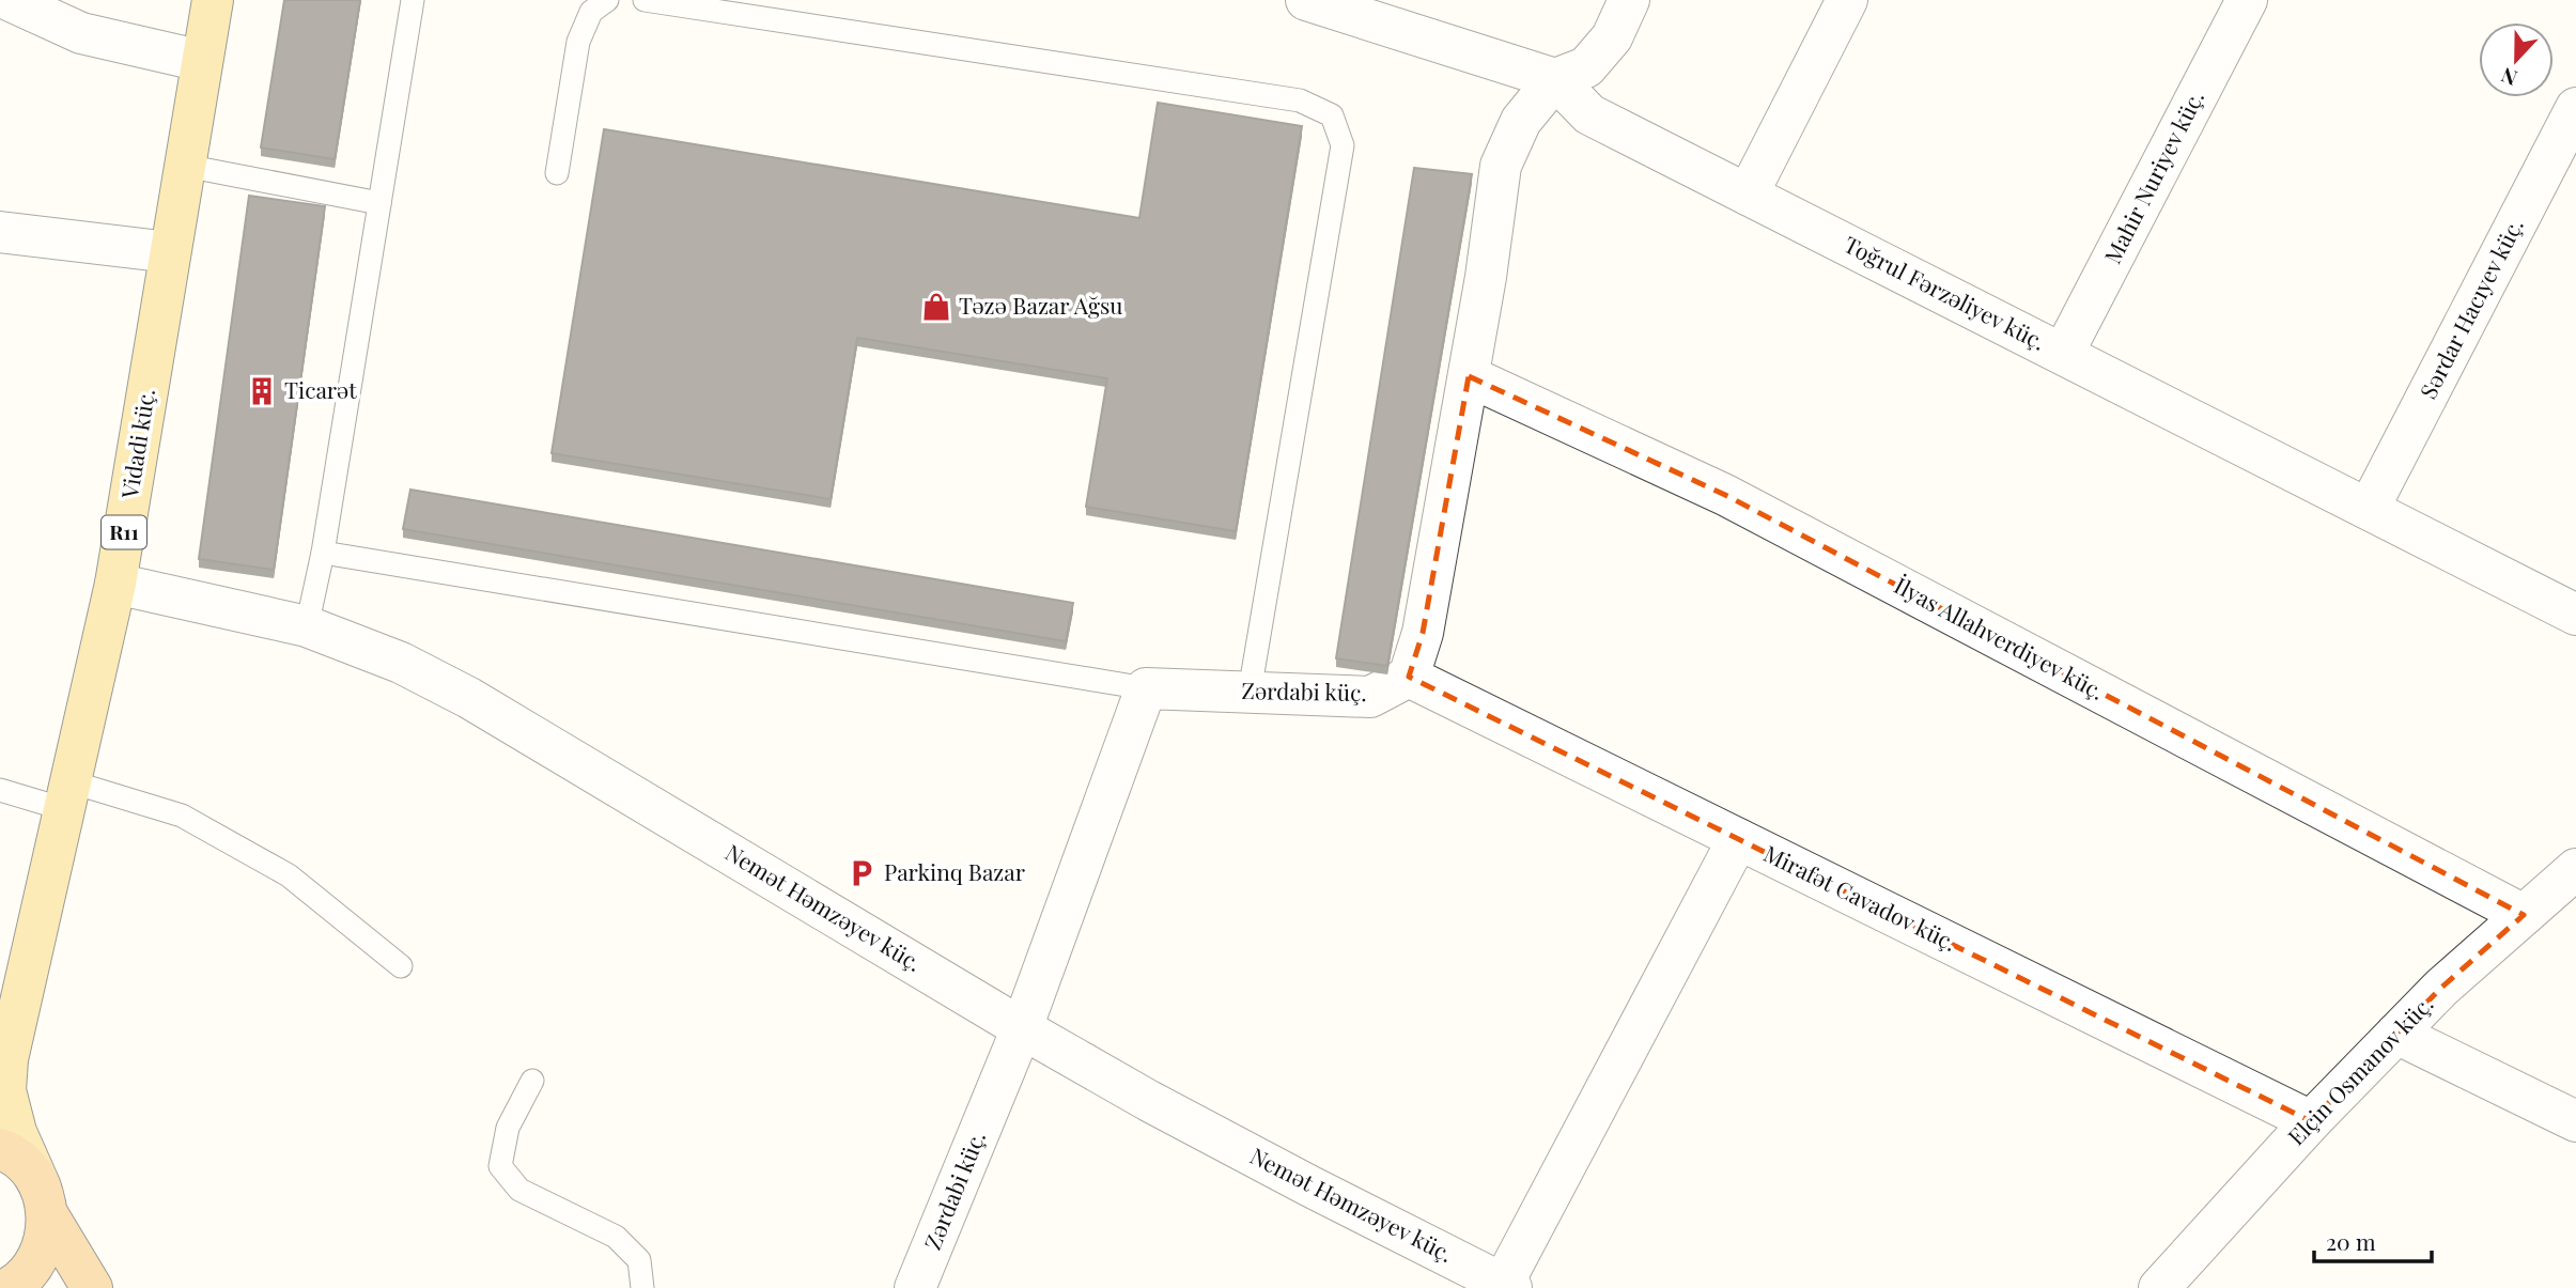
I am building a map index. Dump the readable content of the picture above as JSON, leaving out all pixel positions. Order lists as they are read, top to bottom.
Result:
{
  "streets": {
    "main road": ["Vidadi küç.", "R11"],
    "street": [
      "Mahir Nuriyev küç.",
      "Toğrul Fərzəliyev küç.",
      "Sərdar Hacıyev küç.",
      "İlyas Allahverdiyev küç.",
      "Zərdabi küç.",
      "Mirafət Cavadov küç.",
      "Nemət Həmzəyev küç.",
      "Elçin Osmanov küç."
    ]
  },
  "crossings": [
    ["Mahir Nuriyev küç.", "Toğrul Fərzəliyev küç."],
    ["Toğrul Fərzəliyev küç.", "Sərdar Hacıyev küç."],
    ["Vidadi küç.", "Nemət Həmzəyev küç."],
    ["İlyas Allahverdiyev küç.", "Elçin Osmanov küç."],
    ["Zərdabi küç.", "Mirafət Cavadov küç."],
    ["Zərdabi küç.", "Nemət Həmzəyev küç."],
    ["Mirafət Cavadov küç.", "Elçin Osmanov küç."]
  ],
  "places": {
    "shop": ["Təzə Bazar Ağsu"],
    "building": ["Ticarət"],
    "parking": ["Parkinq Bazar"]
  },
  "scale_bar": "20 m",
  "north": "bottom"
}
